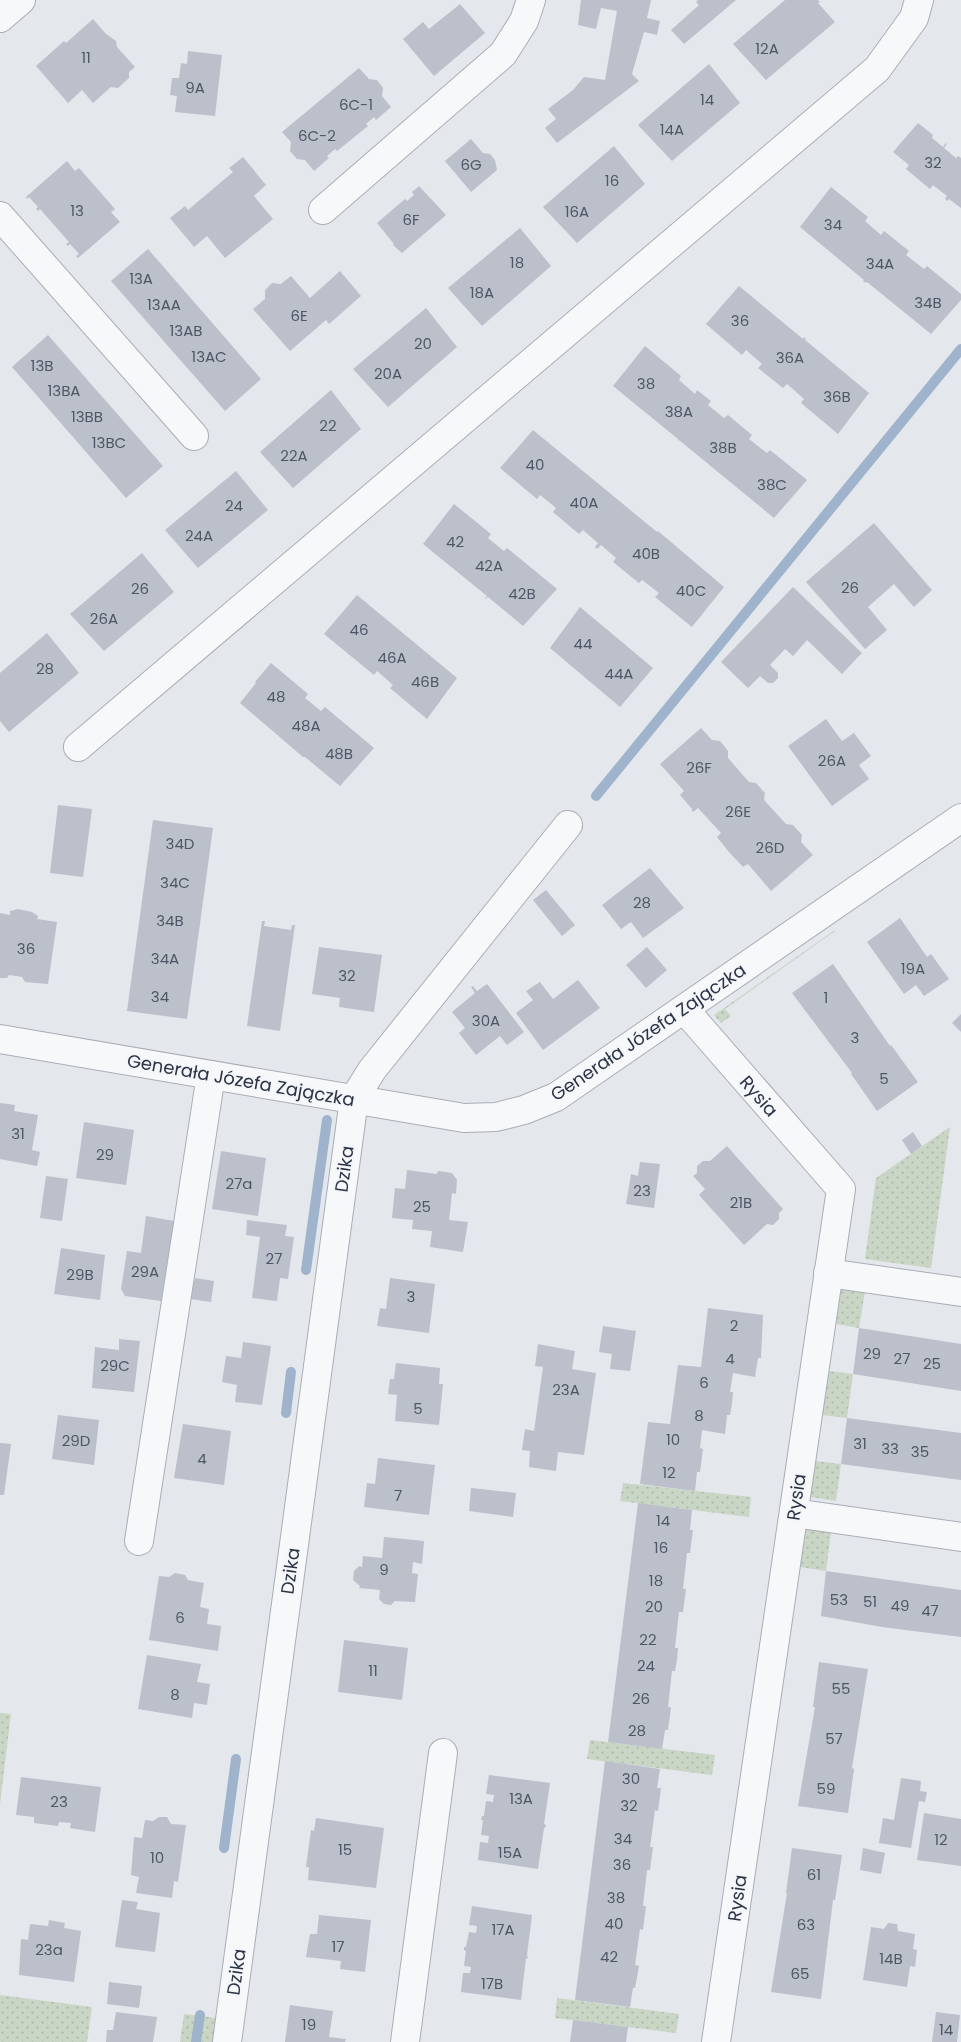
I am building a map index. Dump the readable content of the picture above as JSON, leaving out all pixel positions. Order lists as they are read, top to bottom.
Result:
{
  "streets": {
    "street": ["Generała Józefa Zajączka", "Rysia", "Dzika"]
  },
  "crossings": [
    ["Generała Józefa Zajączka", "Rysia"],
    ["Generała Józefa Zajączka", "Dzika"]
  ],
  "house_numbers": [
    "12A",
    "11",
    "9A",
    "14",
    "6C-1",
    "14A",
    "6C-2",
    "32",
    "6G",
    "16",
    "13",
    "16A",
    "6F",
    "34",
    "18",
    "34A",
    "13A",
    "18A",
    "34B",
    "13AA",
    "6E",
    "36",
    "13AB",
    "20",
    "13AC",
    "36A",
    "13B",
    "20A",
    "38",
    "13BA",
    "36B",
    "38A",
    "13BB",
    "22",
    "13BC",
    "38B",
    "22A",
    "40",
    "38C",
    "40A",
    "24",
    "24A",
    "42",
    "40B",
    "42A",
    "26",
    "26",
    "40C",
    "42B",
    "26A",
    "46",
    "44",
    "46A",
    "28",
    "44A",
    "46B",
    "48",
    "48A",
    "48B",
    "26A",
    "26F",
    "26E",
    "34D",
    "26D",
    "34C",
    "28",
    "34B",
    "36",
    "34A",
    "19A",
    "32",
    "34",
    "1",
    "30A",
    "3",
    "5",
    "31",
    "29",
    "27a",
    "23",
    "21B",
    "25",
    "27",
    "29A",
    "29B",
    "3",
    "2",
    "29",
    "4",
    "27",
    "25",
    "29C",
    "6",
    "23A",
    "5",
    "8",
    "10",
    "29D",
    "31",
    "33",
    "35",
    "4",
    "12",
    "7",
    "14",
    "16",
    "9",
    "18",
    "53",
    "51",
    "49",
    "20",
    "47",
    "6",
    "22",
    "24",
    "11",
    "55",
    "8",
    "26",
    "28",
    "57",
    "30",
    "59",
    "13A",
    "23",
    "32",
    "34",
    "12",
    "15",
    "15A",
    "10",
    "36",
    "61",
    "38",
    "40",
    "63",
    "17A",
    "17",
    "23a",
    "42",
    "14B",
    "65",
    "17B",
    "19",
    "14"
  ]
}
